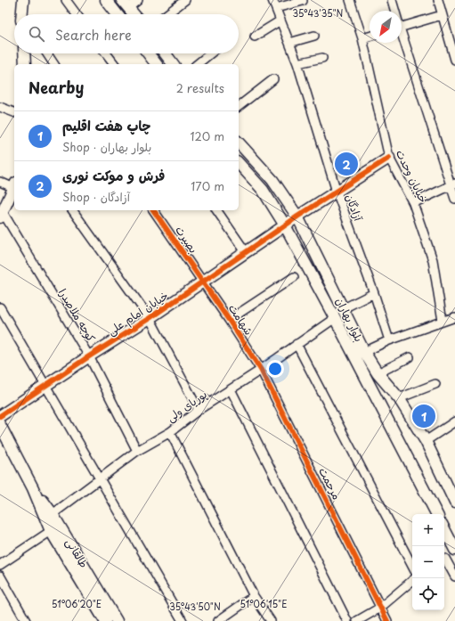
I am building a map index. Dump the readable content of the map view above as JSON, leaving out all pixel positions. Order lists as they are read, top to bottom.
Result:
{
  "streets": {
    "street": [
      "خیابان وحدت",
      "آزادگان",
      "بصیرت",
      "خیابان امام علی",
      "کوچه ملاصدرا",
      "شهامت",
      "بلوار بهاران",
      "پوریای ولی",
      "مرحمت",
      "طالقانی"
    ]
  },
  "crossings": [
    ["خیابان وحدت", "خیابان امام علی"],
    ["آزادگان", "خیابان امام علی"],
    ["بصیرت", "خیابان امام علی"],
    ["بصیرت", "شهامت"],
    ["خیابان امام علی", "کوچه ملاصدرا"],
    ["خیابان امام علی", "شهامت"],
    ["خیابان امام علی", "بلوار بهاران"],
    ["کوچه ملاصدرا", "پوریای ولی"],
    ["شهامت", "پوریای ولی"],
    ["شهامت", "مرحمت"],
    ["بلوار بهاران", "پوریای ولی"],
    ["پوریای ولی", "مرحمت"],
    ["پوریای ولی", "طالقانی"]
  ],
  "north": "bottom left",
  "page": {
    "search": "Search here",
    "heading": ["Nearby", "2 results"],
    "list": [
      {
        "mark": "1",
        "name": "چاپ هفت اقلیم",
        "note": "Shop · بلوار بهاران",
        "value": "120 m"
      },
      {
        "mark": "2",
        "name": "فرش و موکت نوری",
        "note": "Shop · آزادگان",
        "value": "170 m"
      }
    ],
    "pins": ["2", "1"],
    "map_buttons": ["+", "−"]
  },
  "coordinates": [
    "35°43'35\"N",
    "51°06'20\"E",
    "51°06'15\"E",
    "35°43'50\"N"
  ]
}
